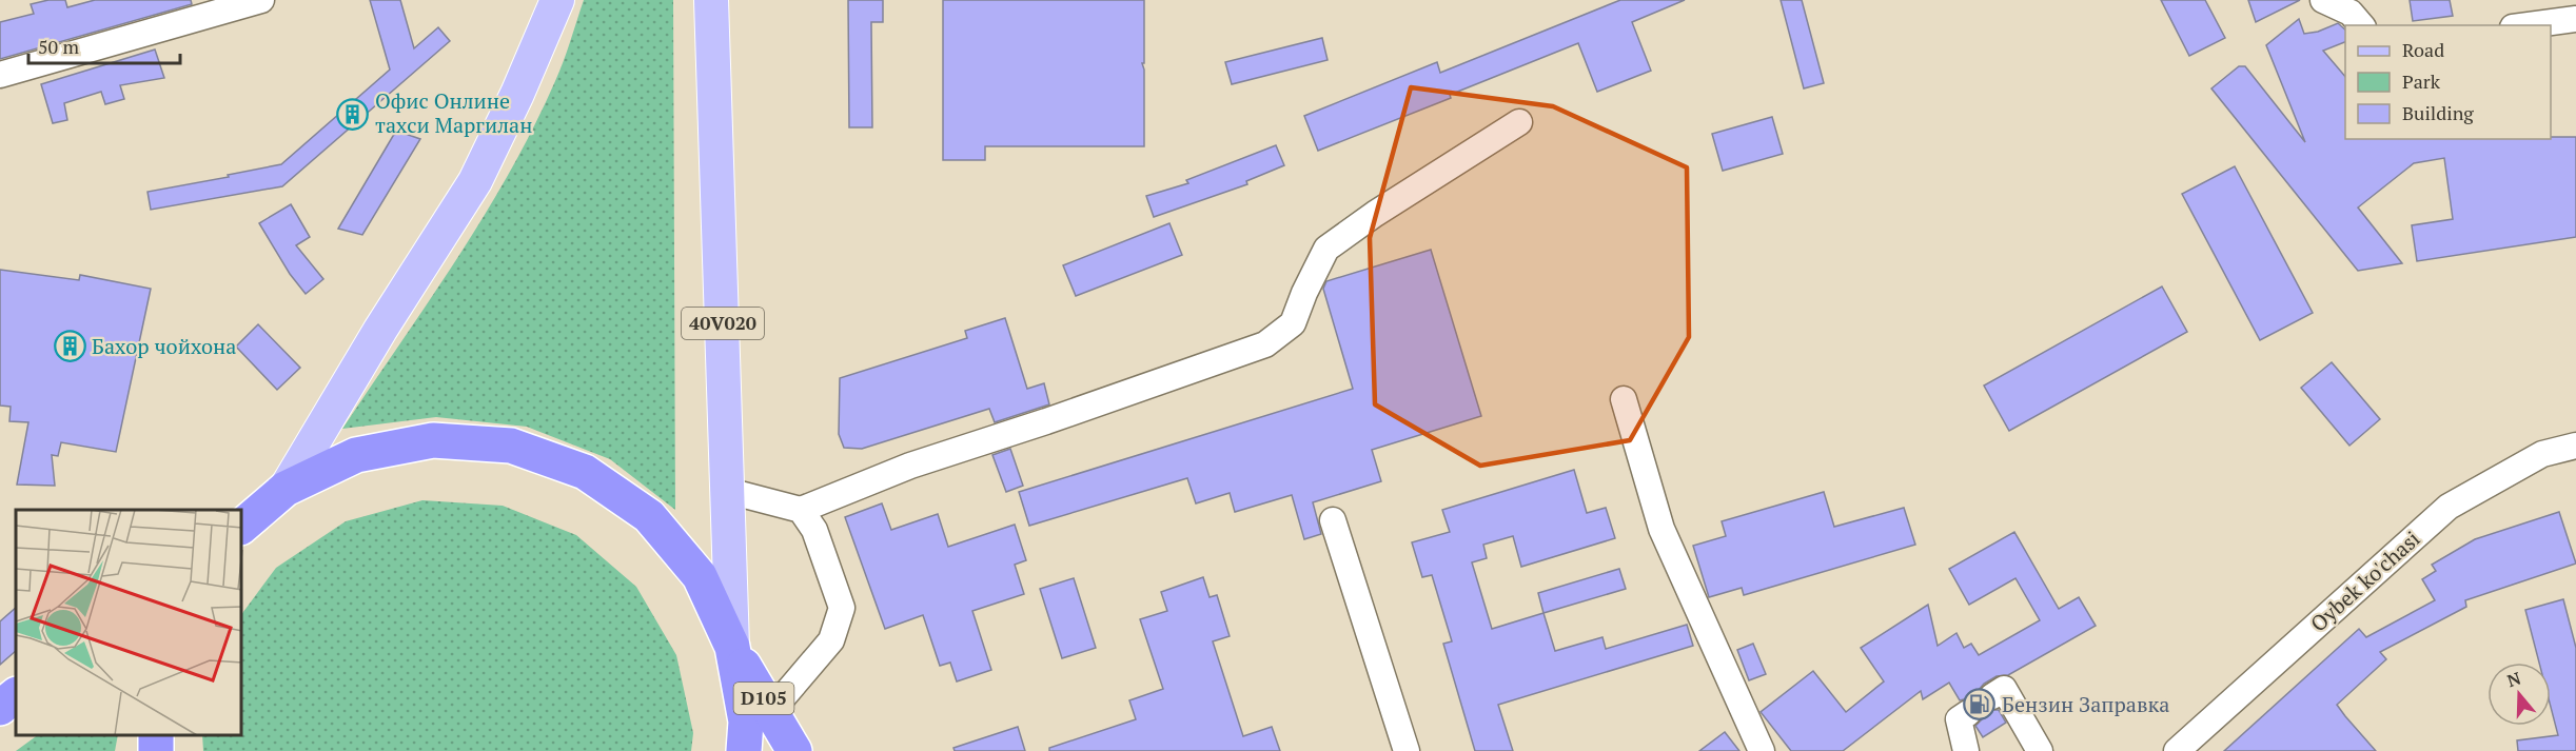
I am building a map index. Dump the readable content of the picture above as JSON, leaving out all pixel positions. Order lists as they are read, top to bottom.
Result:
{
  "streets": {
    "highway": ["D105"],
    "main road": ["40V020"],
    "street": ["Oybek ko'chasi"]
  },
  "crossings": [
    ["40V020", "D105"]
  ],
  "places": {
    "building": ["Офис Онлине тахси Маргилан", "Бахор чойхона"],
    "fuel station": ["Бензин Заправка"]
  },
  "legend": ["Road", "Park", "Building"],
  "scale_bar": "50 m",
  "north": "top"
}
